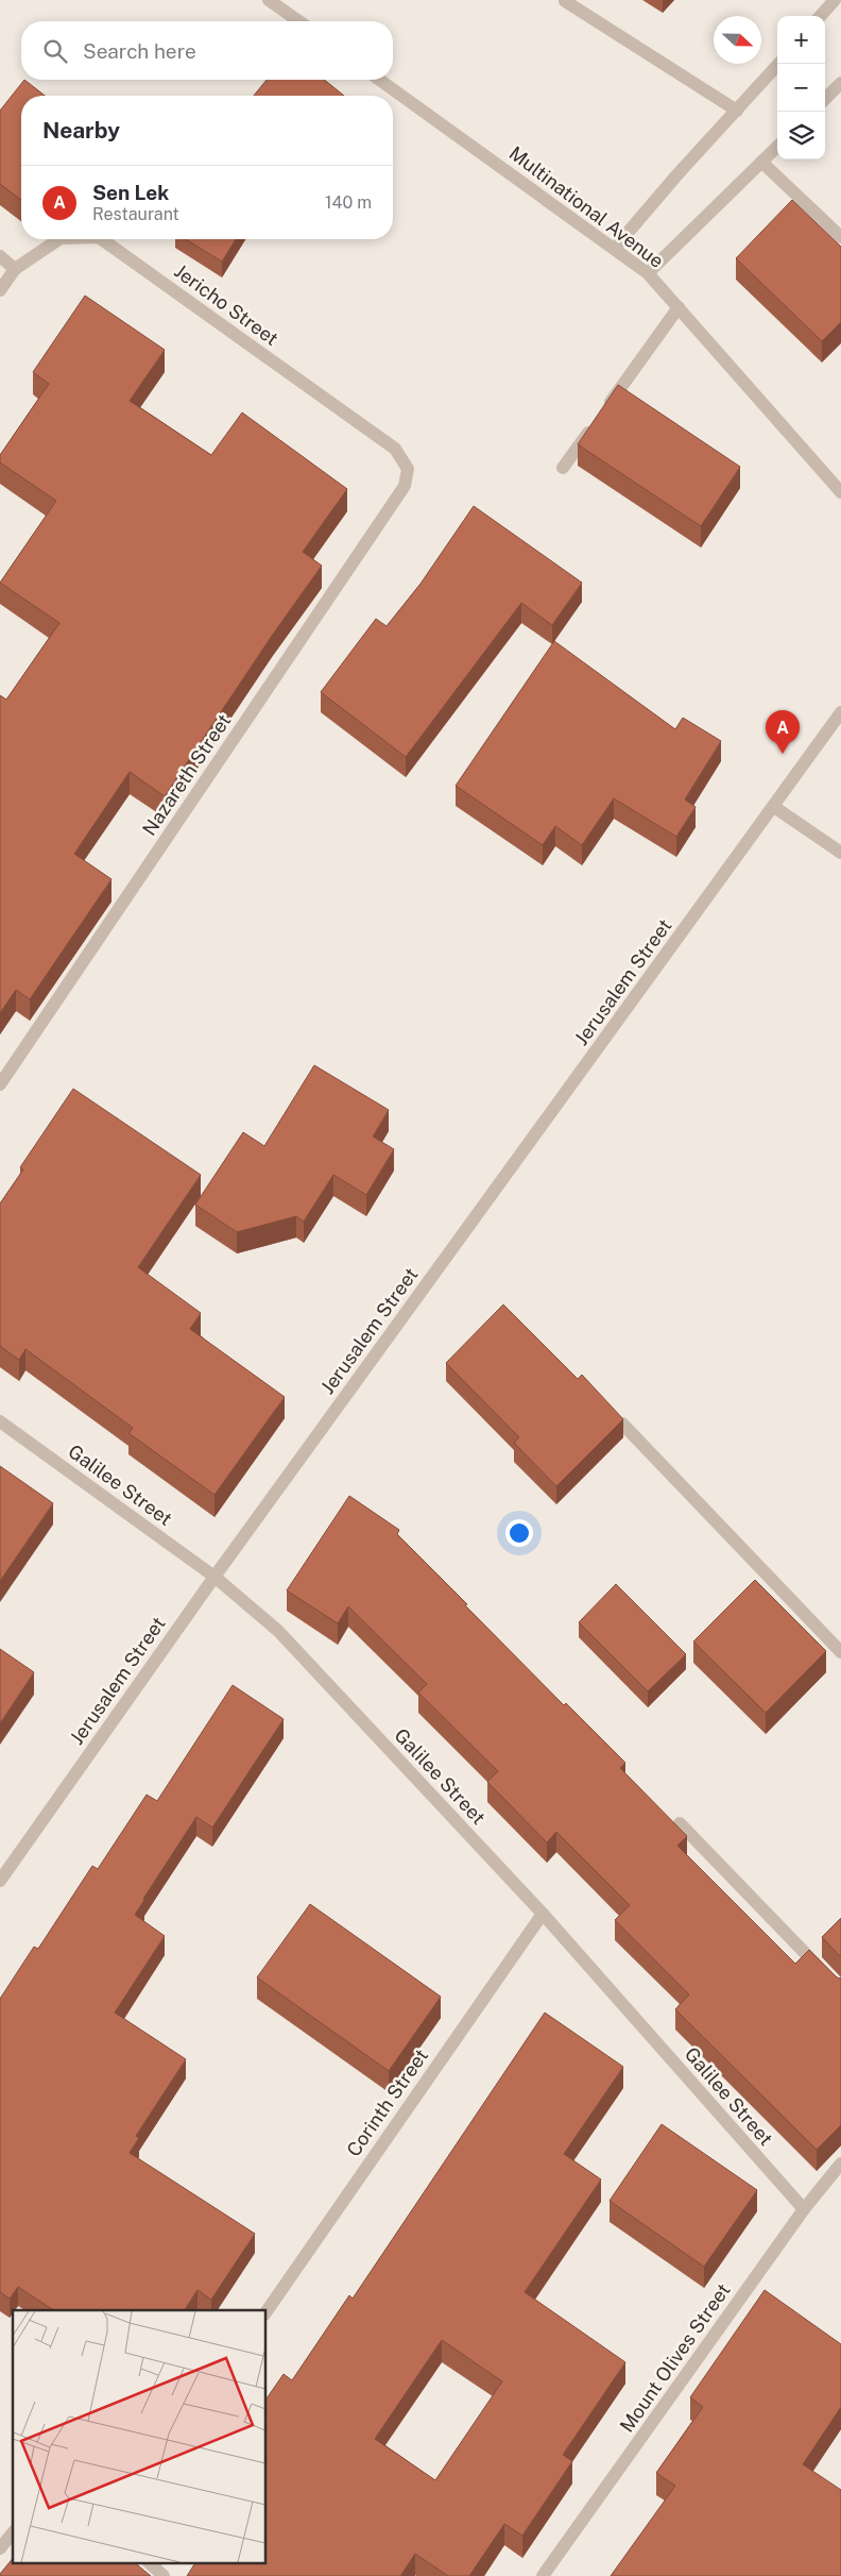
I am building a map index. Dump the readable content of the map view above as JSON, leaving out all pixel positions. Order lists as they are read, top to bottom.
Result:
{
  "streets": {
    "street": [
      "Multinational Avenue",
      "Jericho Street",
      "Nazareth Street",
      "Jerusalem Street",
      "Galilee Street",
      "Corinth Street",
      "Mount Olives Street"
    ]
  },
  "crossings": [
    ["Jericho Street", "Nazareth Street"],
    ["Jerusalem Street", "Galilee Street"],
    ["Galilee Street", "Corinth Street"],
    ["Galilee Street", "Mount Olives Street"]
  ],
  "north": "right",
  "page": {
    "map_buttons": ["+", "−"],
    "search": "Search here",
    "heading": "Nearby",
    "list": [
      {
        "mark": "A",
        "name": "Sen Lek",
        "note": "Restaurant",
        "value": "140 m"
      }
    ],
    "pins": "A"
  }
}
